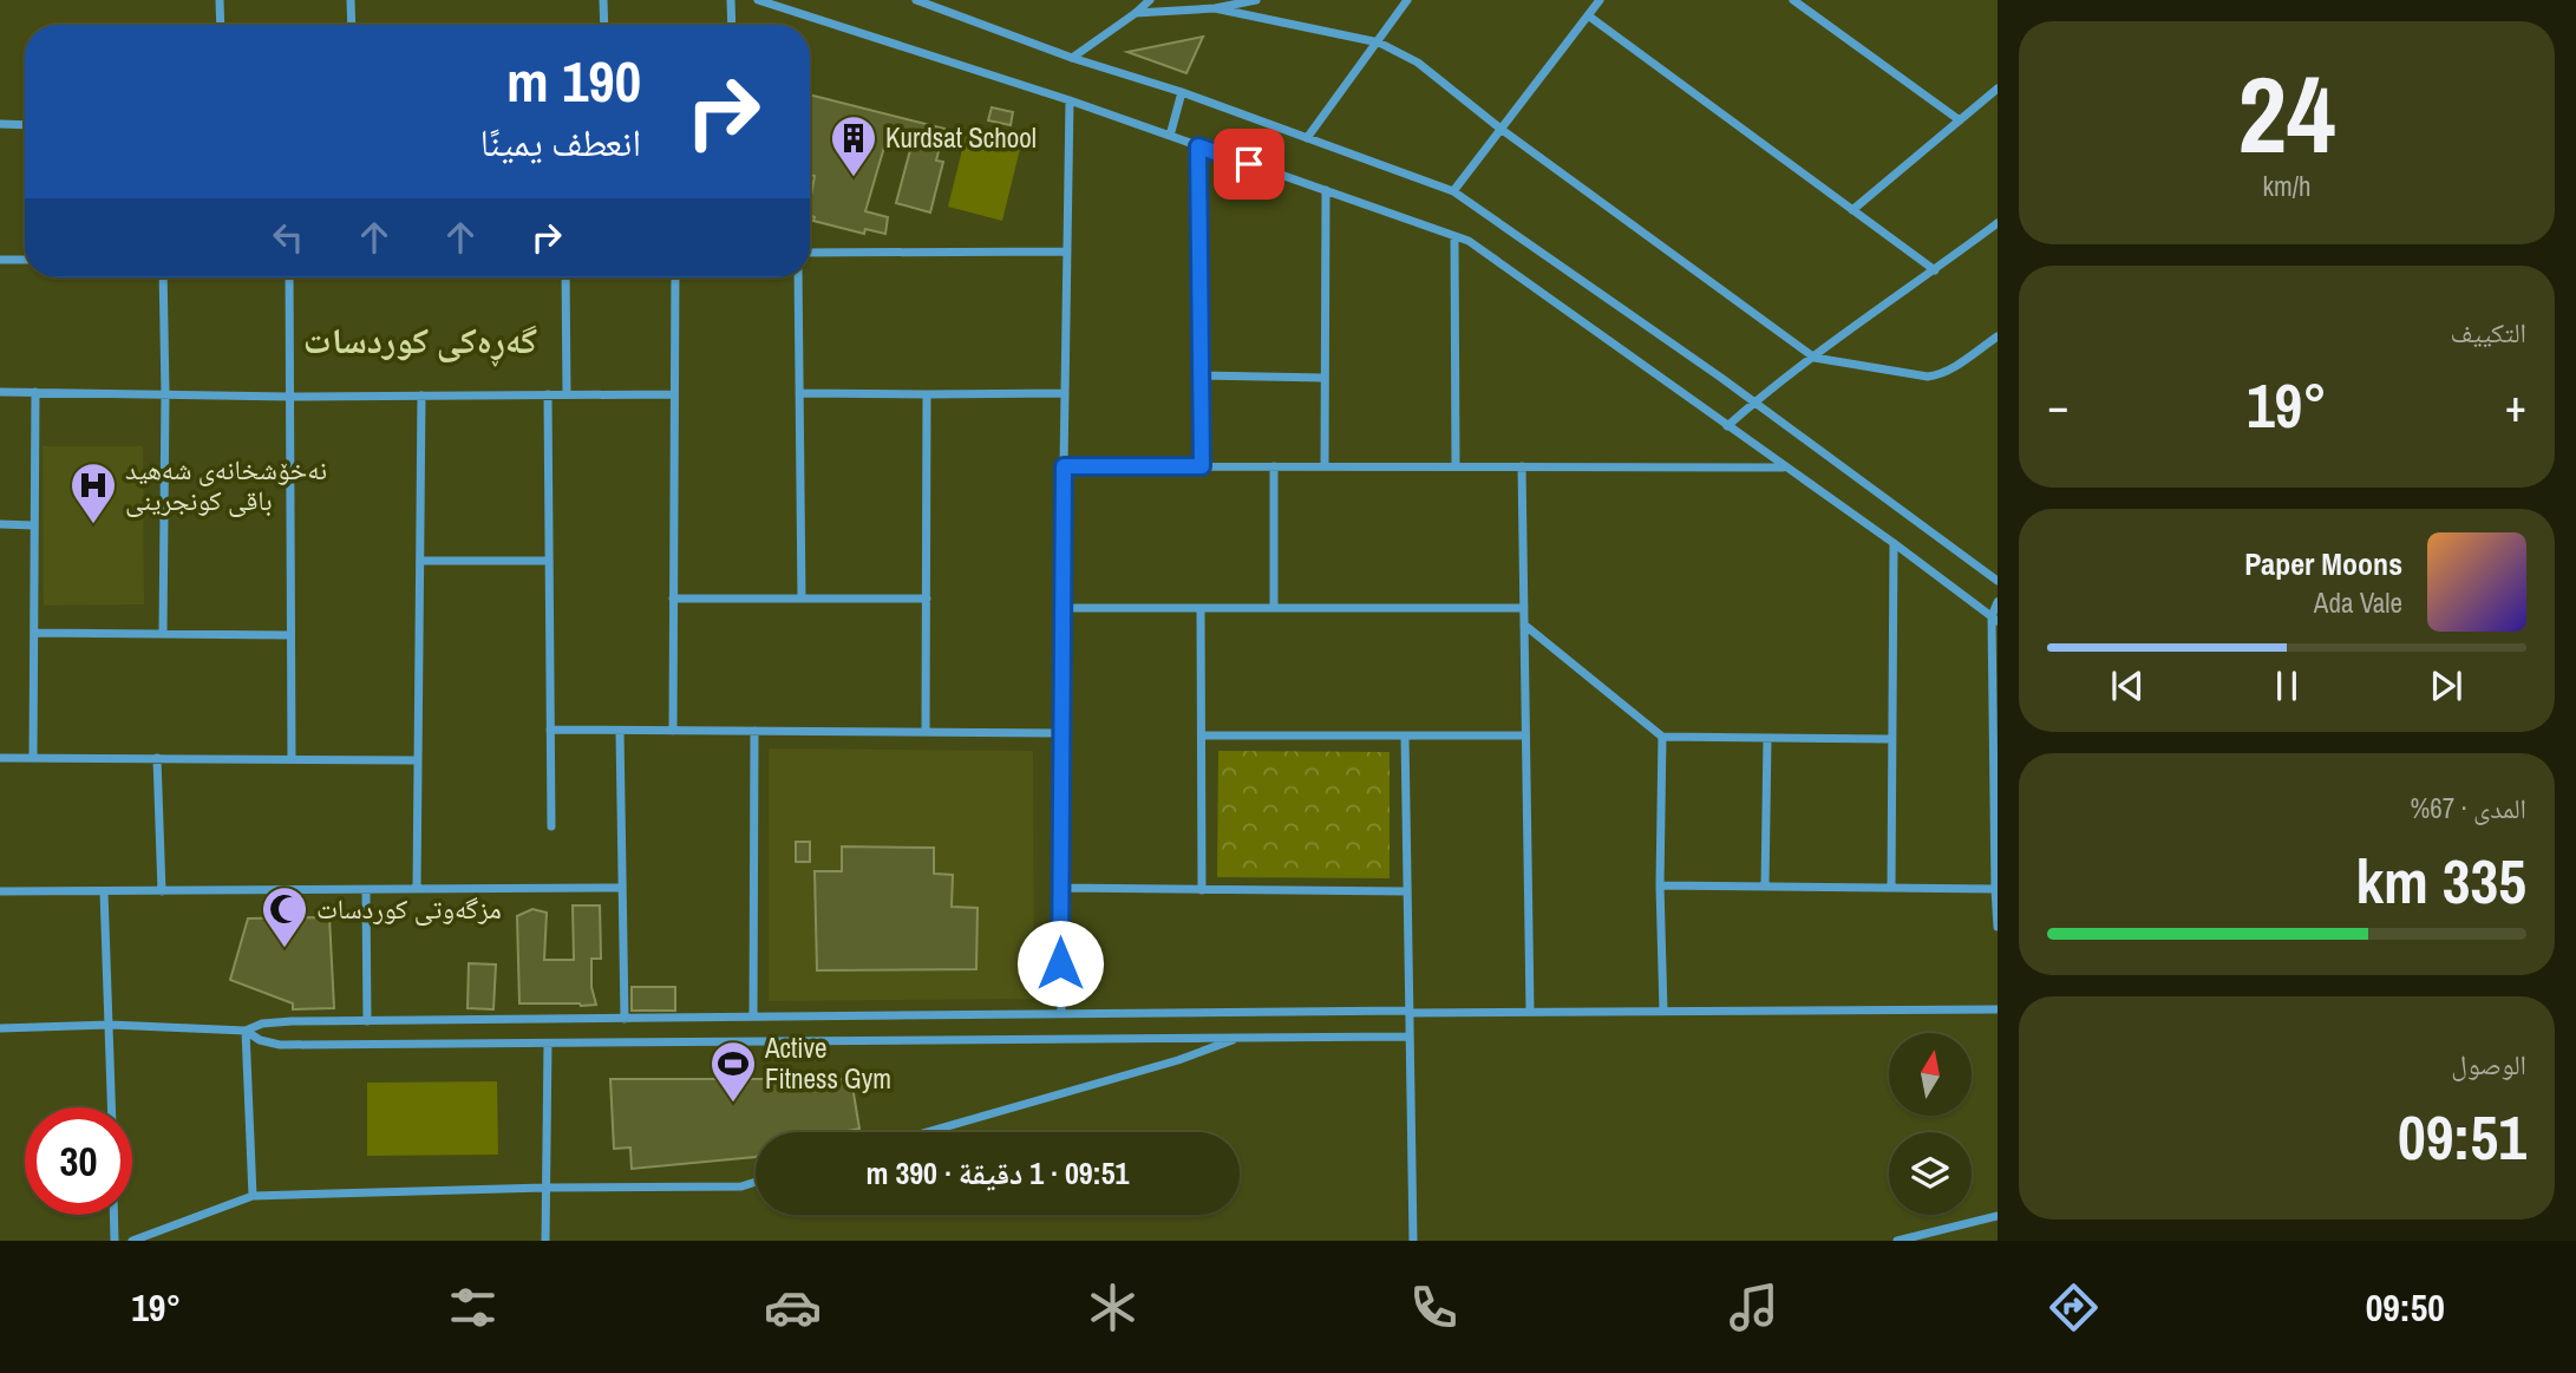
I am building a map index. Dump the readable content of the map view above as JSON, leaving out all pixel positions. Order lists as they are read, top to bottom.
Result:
{
  "districts": ["گەڕەکی کوردسات"],
  "places": {
    "building": ["Kurdsat School"],
    "hospital": ["نەخۆشخانەی شەهید باقی کونجرینی"],
    "mosque": ["مزگەوتی كوردسات"],
    "sports": ["Active Fitness Gym"]
  },
  "north": "top",
  "page": {
    "tile": [
      ["24", "km/h"],
      "التكييف",
      ["المدى · 67%", "335 km"],
      ["الوصول", "09:51"]
    ],
    "turn": ["190 m", "انعطف يمينًا"],
    "heat": ["−", "19°", "+"],
    "song": ["Paper Moons", "Ada Vale"],
    "limit": "30",
    "trip": "09:51 · 1 دقيقة · 390 m",
    "tabs": ["09:50", "19°"]
  }
}
